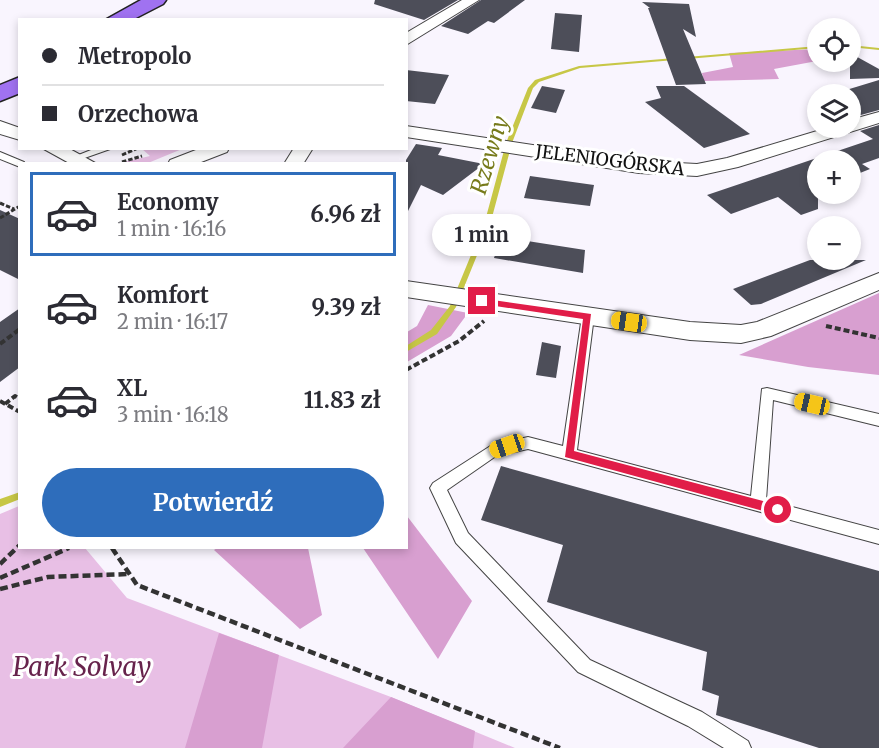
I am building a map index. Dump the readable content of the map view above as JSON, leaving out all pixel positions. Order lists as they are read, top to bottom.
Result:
{
  "streets": {
    "street": ["JELENIOGÓRSKA"]
  },
  "water": ["Rzewny"],
  "parks": ["Park Solvay"],
  "page": {
    "map_buttons": ["+", "−"],
    "banner": ["Metropolo", "Orzechowa"],
    "list": [
      {
        "name": "Economy",
        "note": "1 min · 16:16",
        "value": "6.96 zł"
      },
      {
        "name": "Komfort",
        "note": "2 min · 16:17",
        "value": "9.39 zł"
      },
      {
        "name": "XL",
        "note": "3 min · 16:18",
        "value": "11.83 zł"
      }
    ],
    "bubble": "1 min",
    "buttons": "Potwierdź"
  }
}
